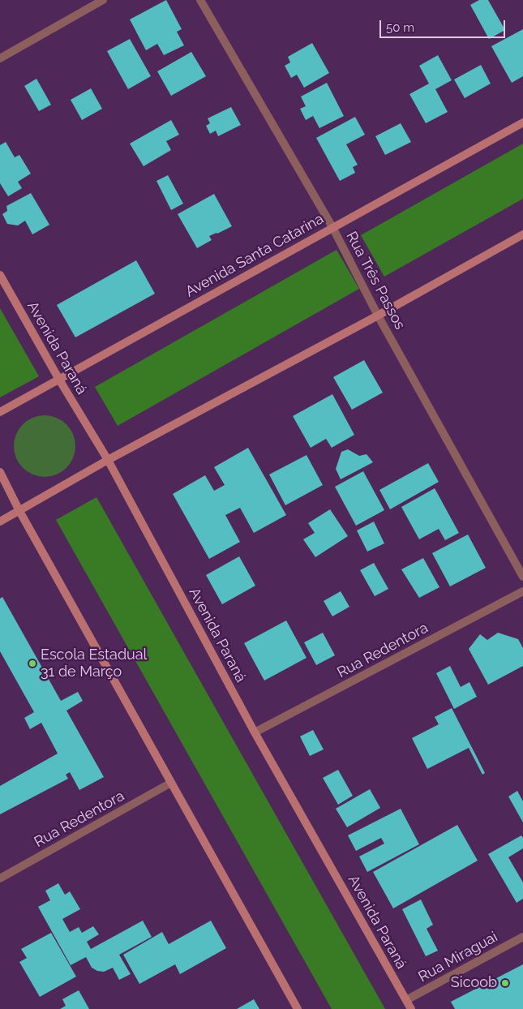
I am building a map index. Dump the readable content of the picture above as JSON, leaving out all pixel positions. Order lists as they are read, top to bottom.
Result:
{
  "streets": {
    "main road": ["Avenida Santa Catarina", "Avenida Paraná"],
    "street": ["Rua Três Passos", "Rua Redentora", "Rua Miraguai"]
  },
  "crossings": [
    ["Avenida Santa Catarina", "Rua Três Passos"],
    ["Avenida Santa Catarina", "Avenida Paraná"],
    ["Avenida Paraná", "Rua Redentora"],
    ["Avenida Paraná", "Rua Miraguai"]
  ],
  "places": ["Escola Estadual 31 de Março", "Sicoob"],
  "scale_bar": "50 m"
}
